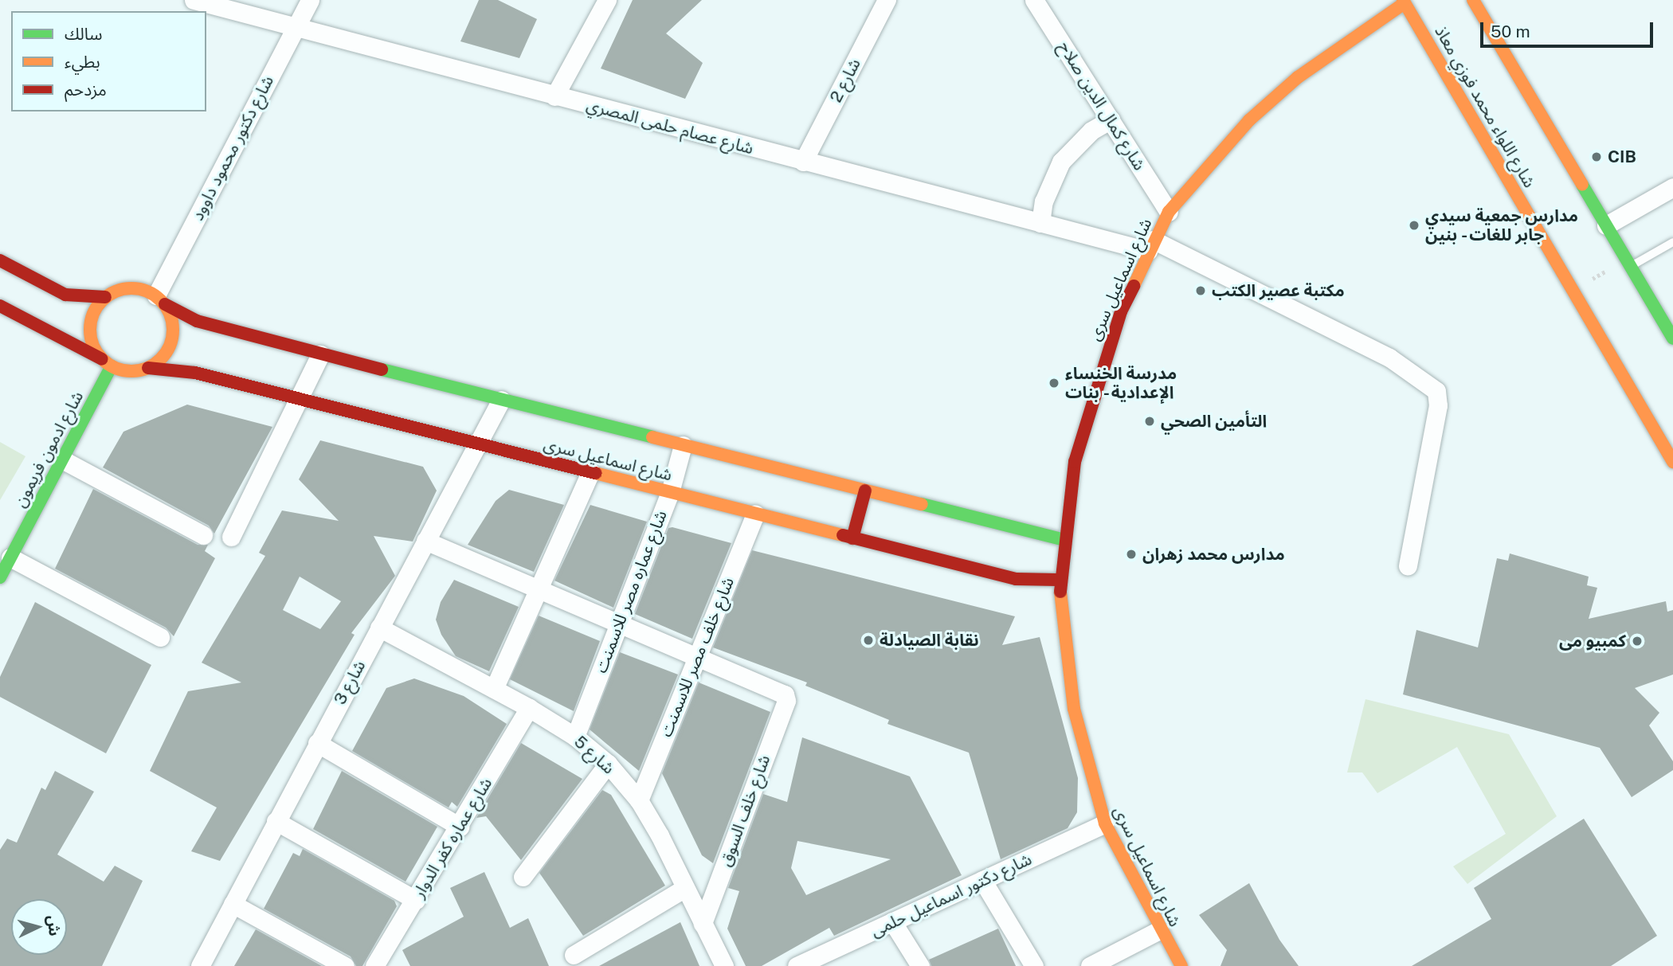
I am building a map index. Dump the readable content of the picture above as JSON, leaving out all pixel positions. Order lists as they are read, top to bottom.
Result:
{
  "streets": {
    "street": [
      "شارع 2",
      "شارع كمال الدين صلاح",
      "شارع اللواء محمد فوزي معاذ",
      "شارع عصام حلمى المصري",
      "شارع دكتور محمود داوود",
      "شارع اسماعيل سرى",
      "شارع ادمون فريمون",
      "شارع عماره مصر للاسمنت",
      "شارع خلف مصر للاسمنت",
      "شارع 3",
      "شارع 5",
      "شارع خلف السوق",
      "شارع عماره كفر الدوار",
      "شارع دكتور اسماعيل حلمى"
    ]
  },
  "crossings": [
    ["شارع 2", "شارع عصام حلمى المصري"],
    ["شارع كمال الدين صلاح", "شارع اسماعيل سرى"],
    ["شارع اللواء محمد فوزي معاذ", "شارع اسماعيل سرى"],
    ["شارع عصام حلمى المصري", "شارع دكتور محمود داوود"],
    ["شارع عصام حلمى المصري", "شارع اسماعيل سرى"],
    ["شارع دكتور محمود داوود", "شارع اسماعيل سرى"],
    ["شارع دكتور محمود داوود", "شارع ادمون فريمون"],
    ["شارع اسماعيل سرى", "شارع ادمون فريمون"],
    ["شارع اسماعيل سرى", "شارع عماره مصر للاسمنت"],
    ["شارع اسماعيل سرى", "شارع خلف مصر للاسمنت"],
    ["شارع اسماعيل سرى", "شارع 3"],
    ["شارع اسماعيل سرى", "شارع دكتور اسماعيل حلمى"],
    ["شارع عماره مصر للاسمنت", "شارع 5"],
    ["شارع خلف مصر للاسمنت", "شارع 5"],
    ["شارع خلف مصر للاسمنت", "شارع خلف السوق"],
    ["شارع 3", "شارع 5"],
    ["شارع 5", "شارع خلف السوق"],
    ["شارع 5", "شارع عماره كفر الدوار"]
  ],
  "places": [
    "CIB",
    "مدارس جمعية سيدي جابر للغات - بنين",
    "مكتبة عصير الكتب",
    "مدرسة الخنساء الإعدادية - بنات",
    "التأمين الصحي",
    "مدارس محمد زهران",
    "نقابة الصيادلة",
    "كمبيو مى"
  ],
  "legend": ["سالك", "بطيء", "مزدحم"],
  "scale_bar": "50 m",
  "north": "right"
}
